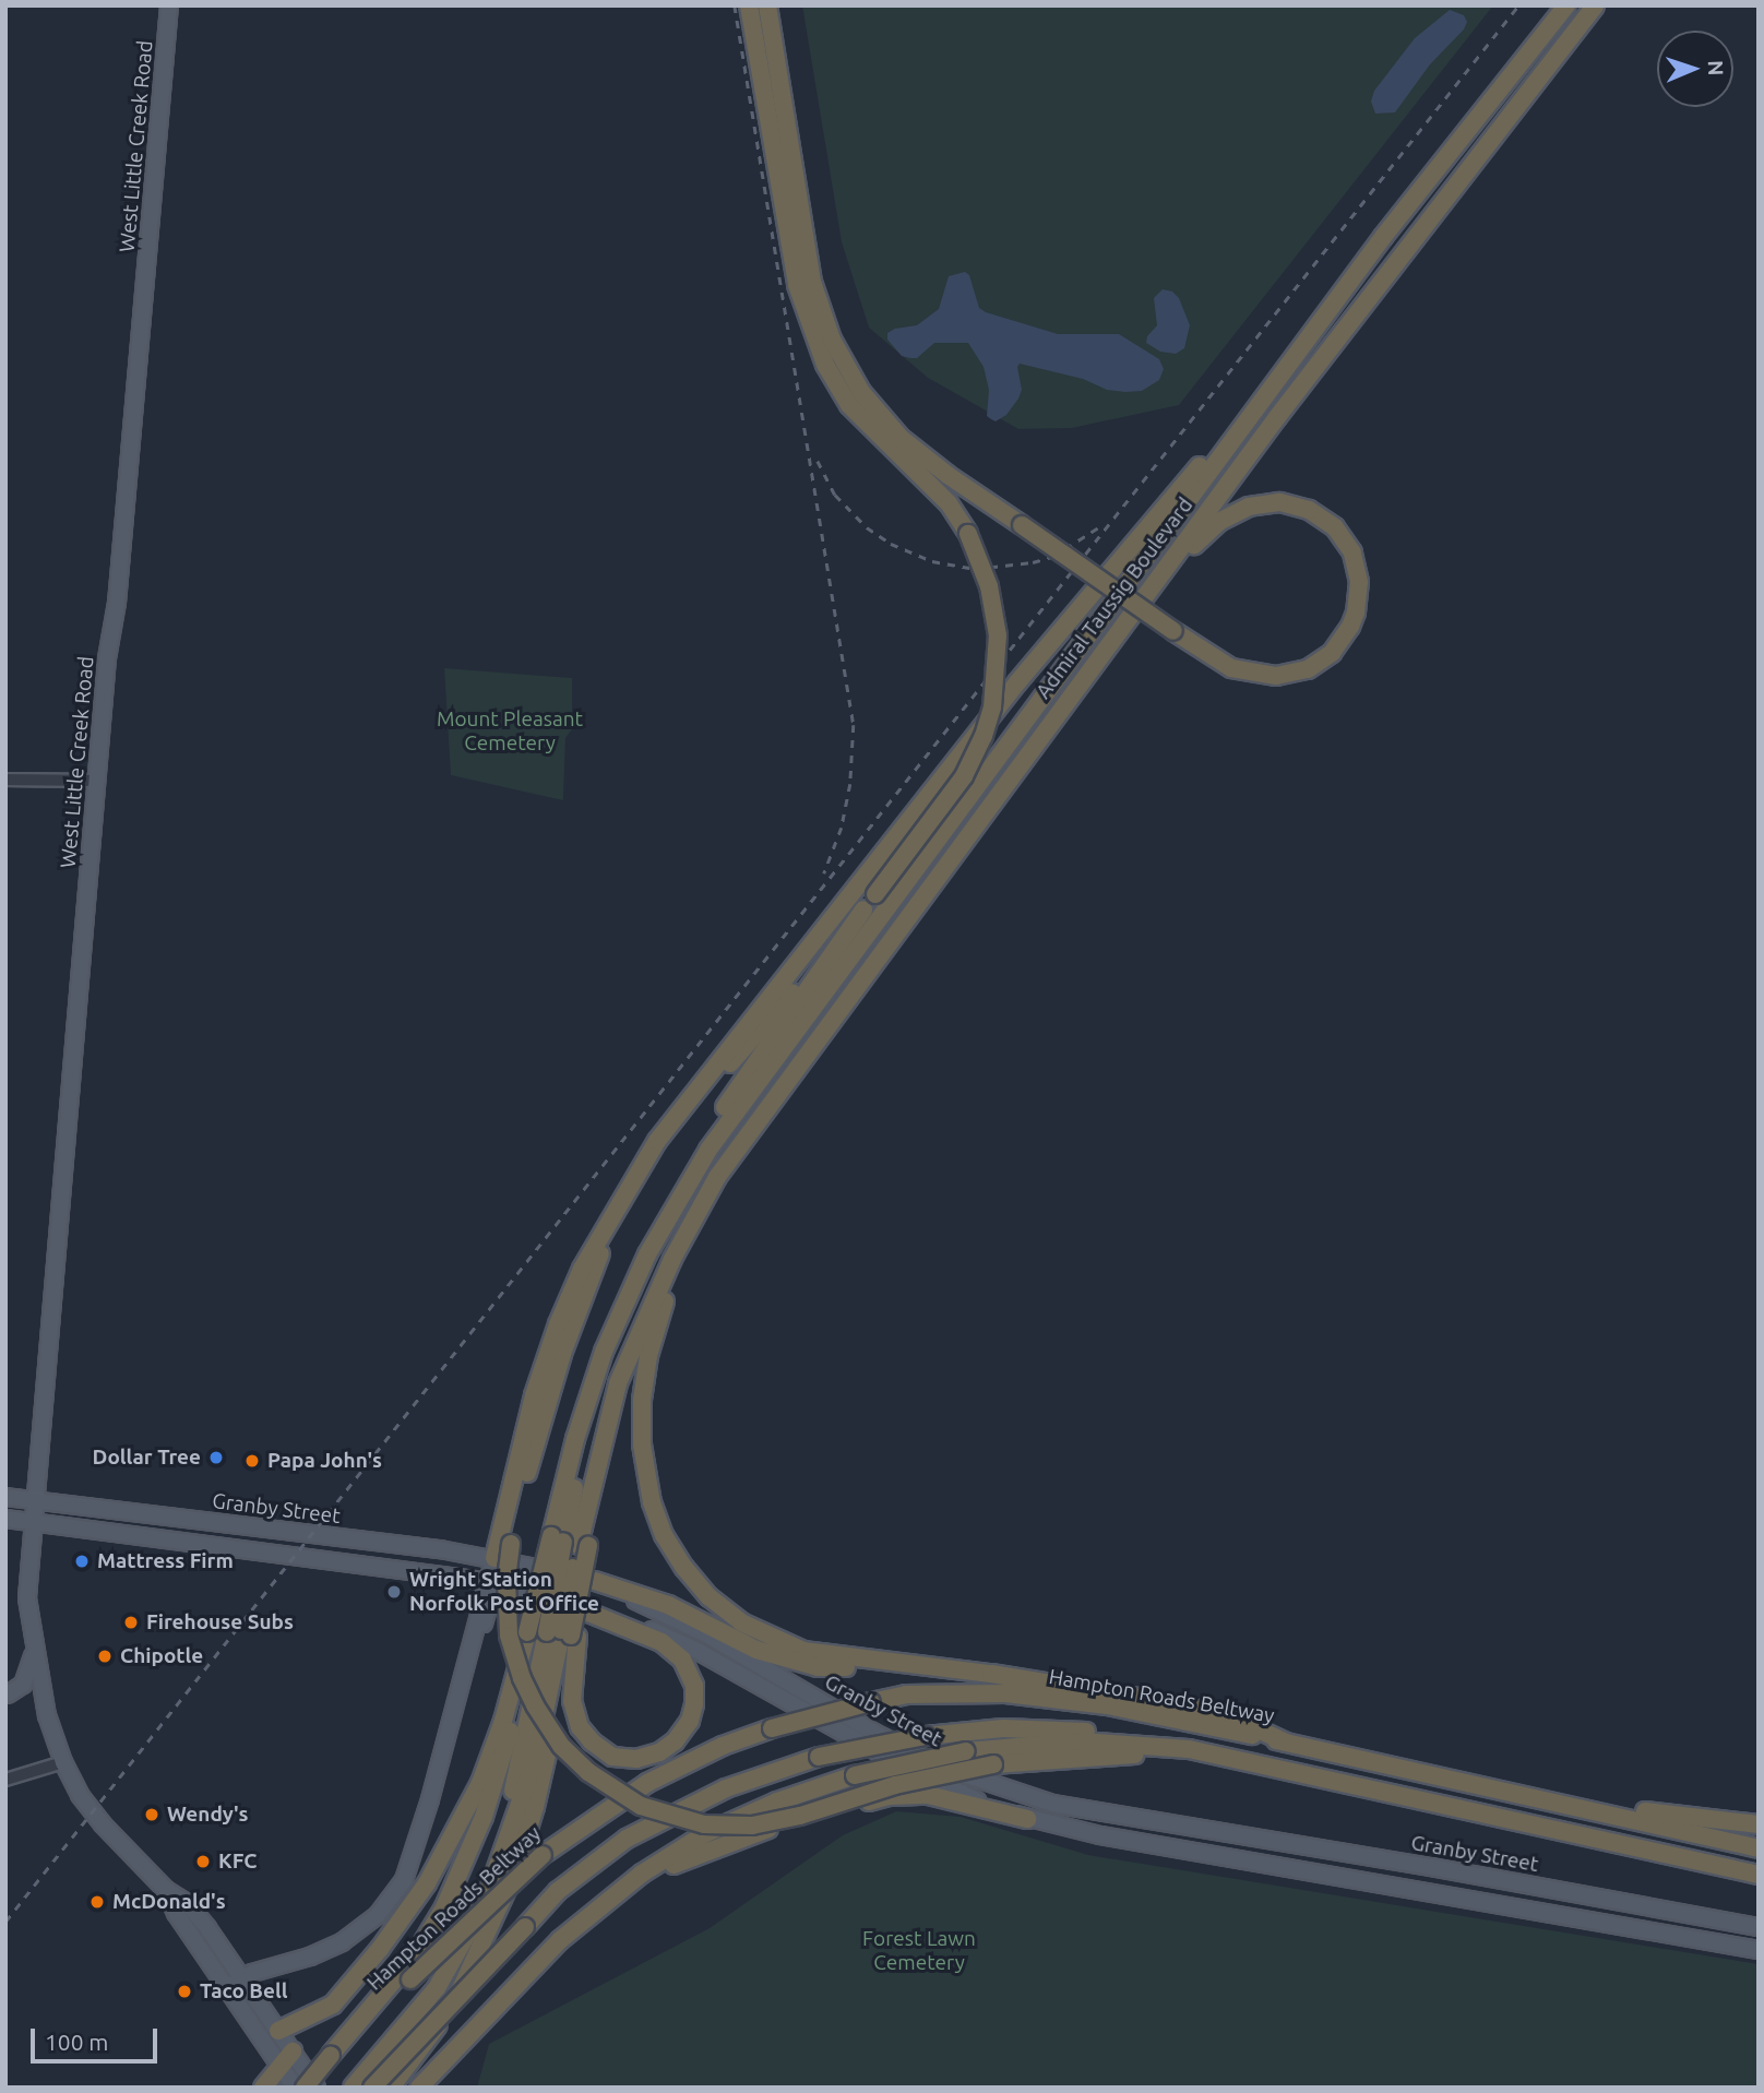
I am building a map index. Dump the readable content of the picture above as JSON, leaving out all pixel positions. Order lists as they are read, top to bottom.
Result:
{
  "streets": {
    "highway": ["Admiral Taussig Boulevard", "Hampton Roads Beltway"],
    "main road": ["West Little Creek Road", "Granby Street"]
  },
  "crossings": [
    ["West Little Creek Road", "Granby Street"]
  ],
  "parks": ["Mount Pleasant Cemetery", "Forest Lawn Cemetery"],
  "places": [
    "Dollar Tree",
    "Papa John's",
    "Mattress Firm",
    "Wright Station Norfolk Post Office",
    "Firehouse Subs",
    "Chipotle",
    "Wendy's",
    "KFC",
    "McDonald's",
    "Taco Bell"
  ],
  "scale_bar": "100 m",
  "north": "right"
}
